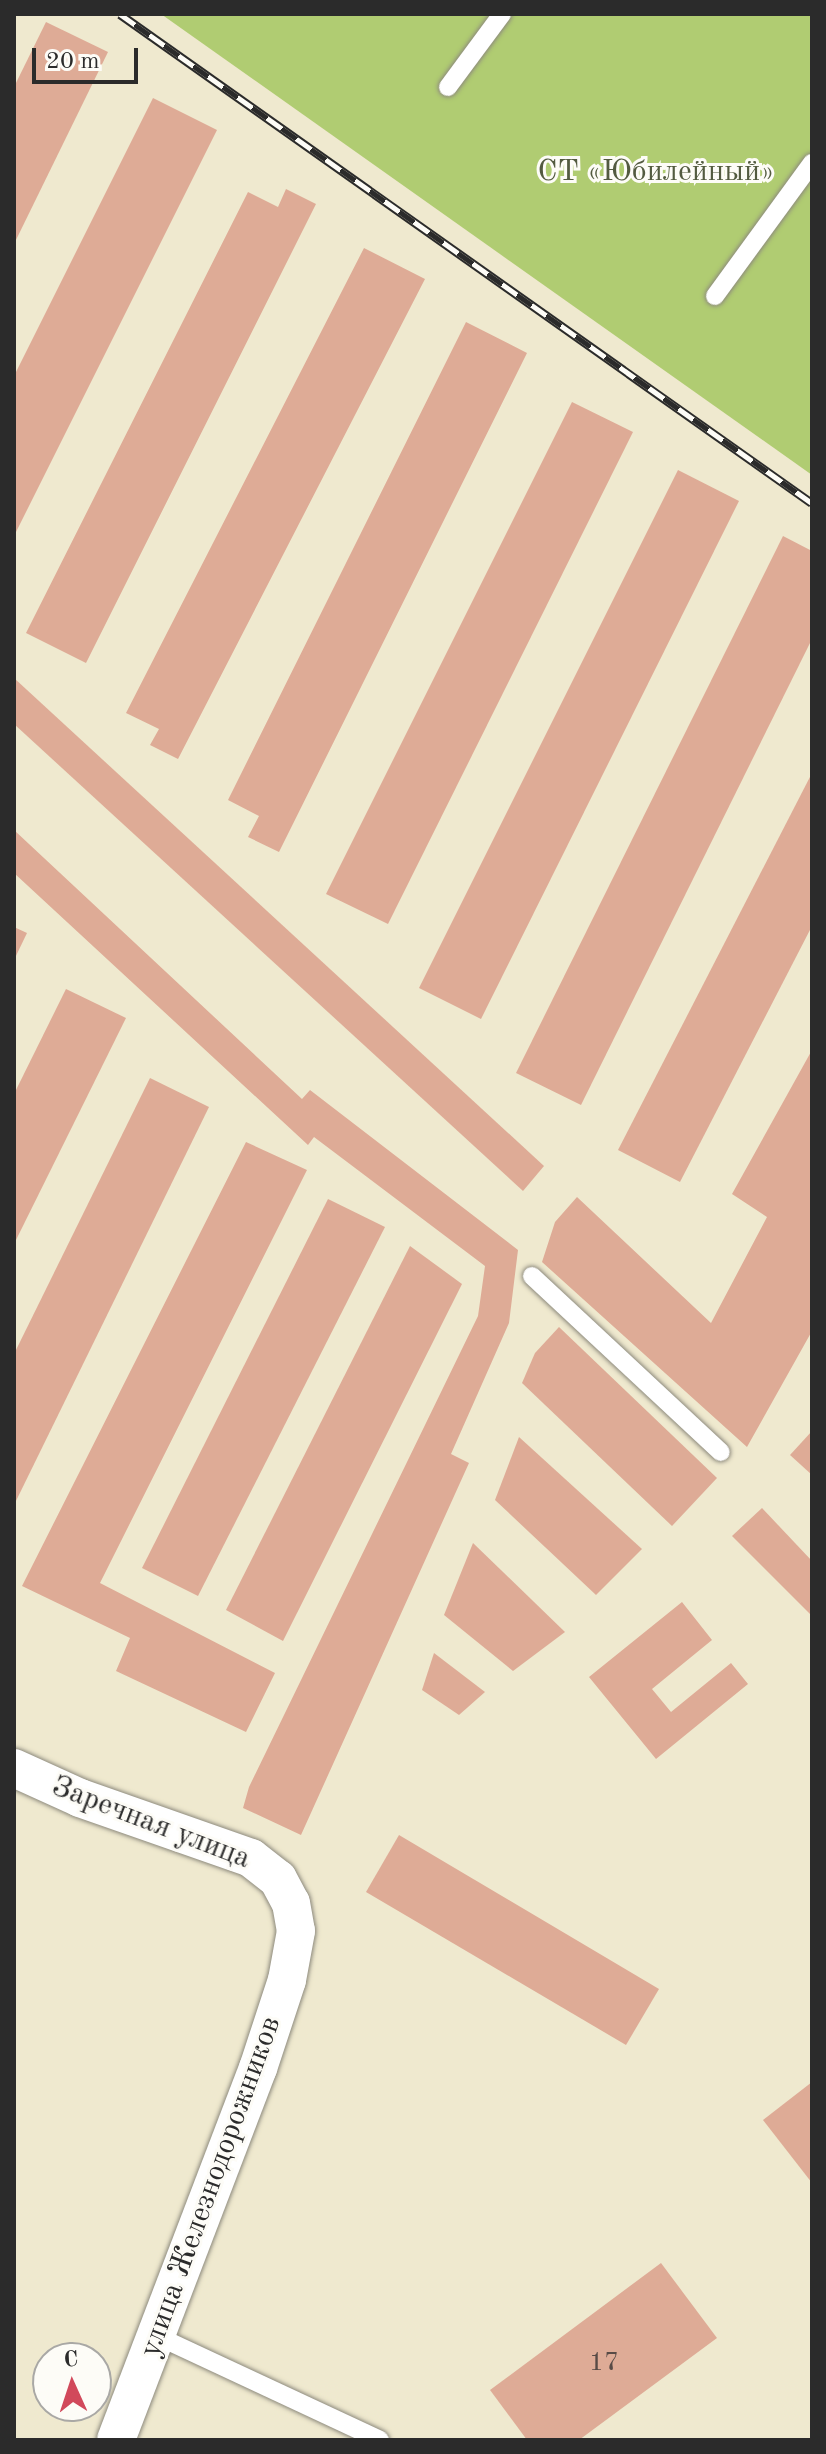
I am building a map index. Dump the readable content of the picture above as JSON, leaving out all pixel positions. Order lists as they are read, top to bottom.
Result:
{
  "streets": {
    "street": ["Заречная улица", "улица Железнодорожников"]
  },
  "crossings": [
    ["Заречная улица", "улица Железнодорожников"]
  ],
  "parks": ["СТ «Юбилейный»"],
  "house_numbers": ["17"],
  "scale_bar": "20 m",
  "north": "top"
}
